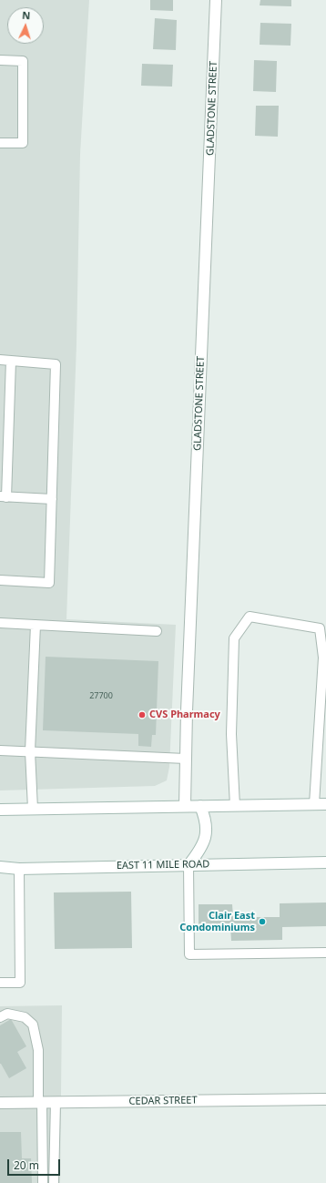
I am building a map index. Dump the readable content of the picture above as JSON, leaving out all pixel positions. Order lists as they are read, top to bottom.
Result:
{
  "streets": {
    "street": ["GLADSTONE STREET", "EAST 11 MILE ROAD", "CEDAR STREET"]
  },
  "places": ["CVS Pharmacy", "Clair East Condominiums"],
  "house_numbers": ["27700"],
  "scale_bar": "20 m",
  "north": "top"
}
